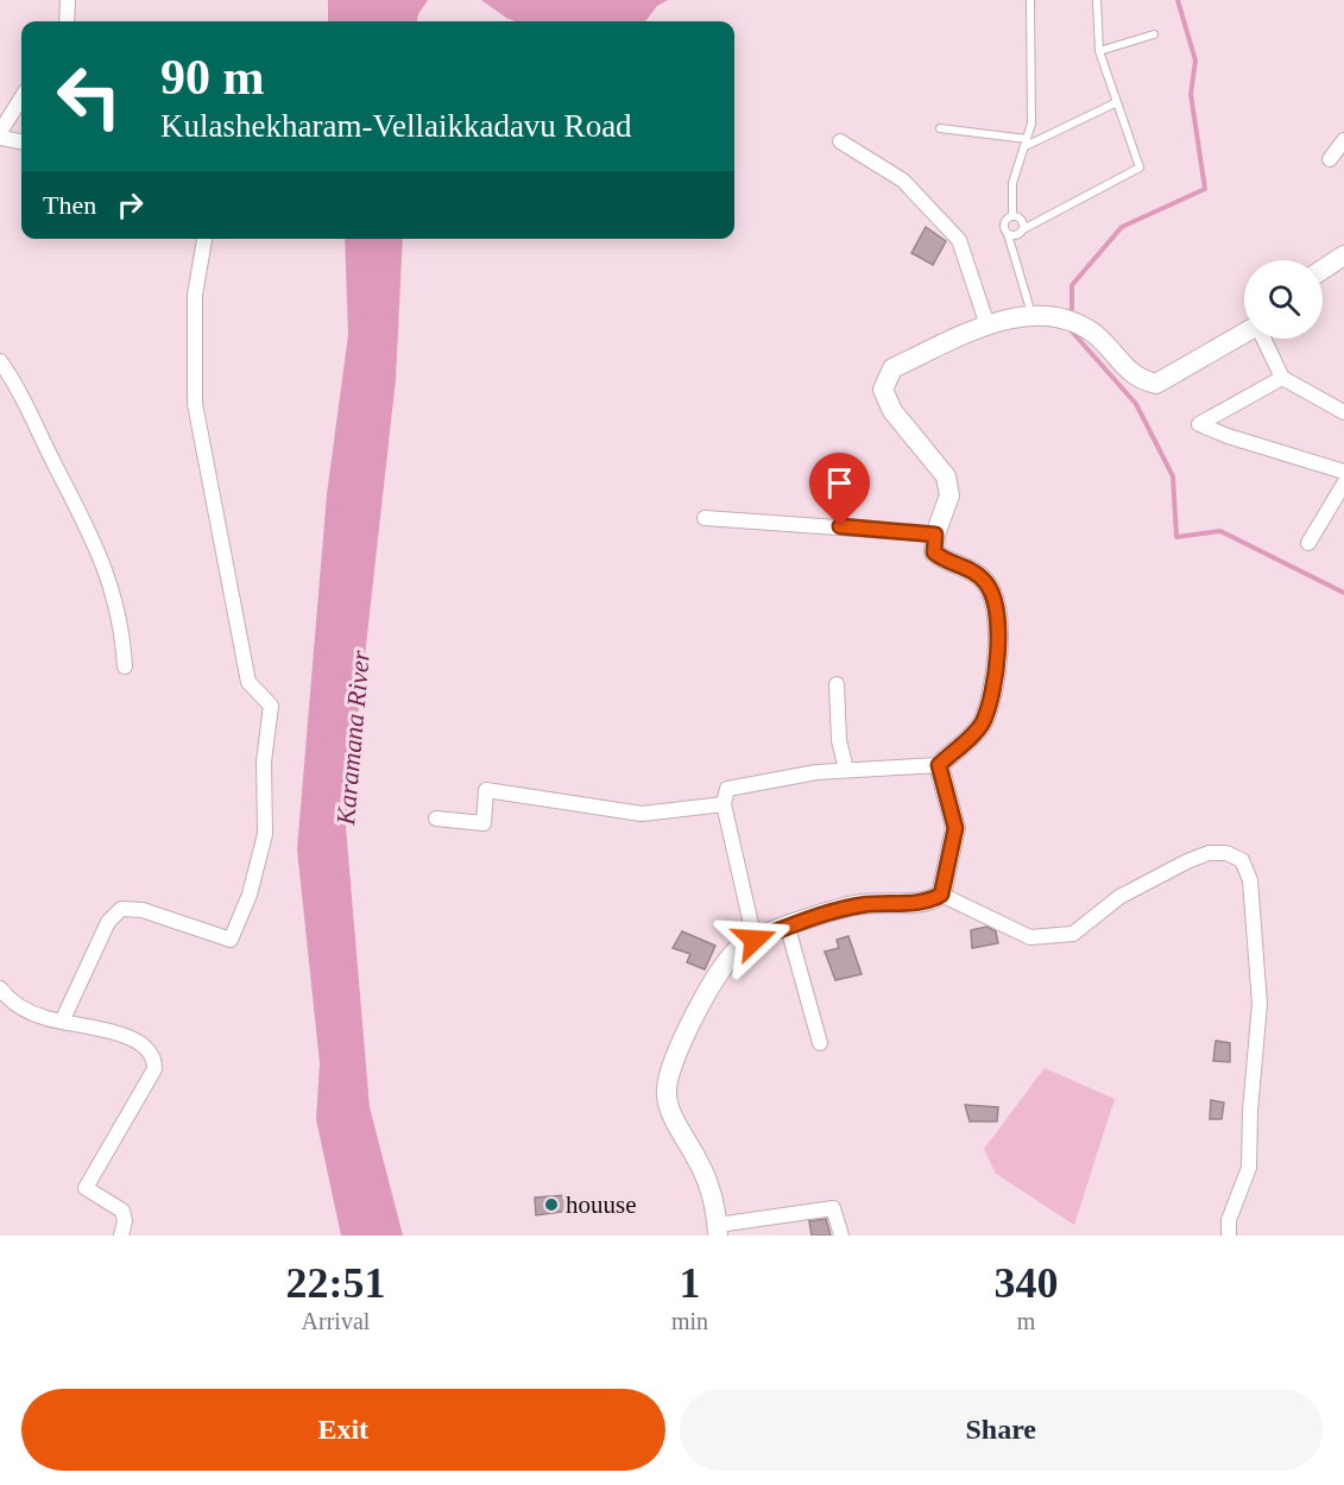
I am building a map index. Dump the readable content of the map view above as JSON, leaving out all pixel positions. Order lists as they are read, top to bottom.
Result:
{
  "water": ["Karamana River"],
  "places": ["houuse"],
  "page": {
    "turn": ["90 m", "Kulashekharam-Vellaikkadavu Road"],
    "then": "Then",
    "eta": [
      "22:51",
      "Arrival",
      "1",
      "min",
      "340",
      "m"
    ],
    "buttons": ["Exit", "Share"]
  }
}
